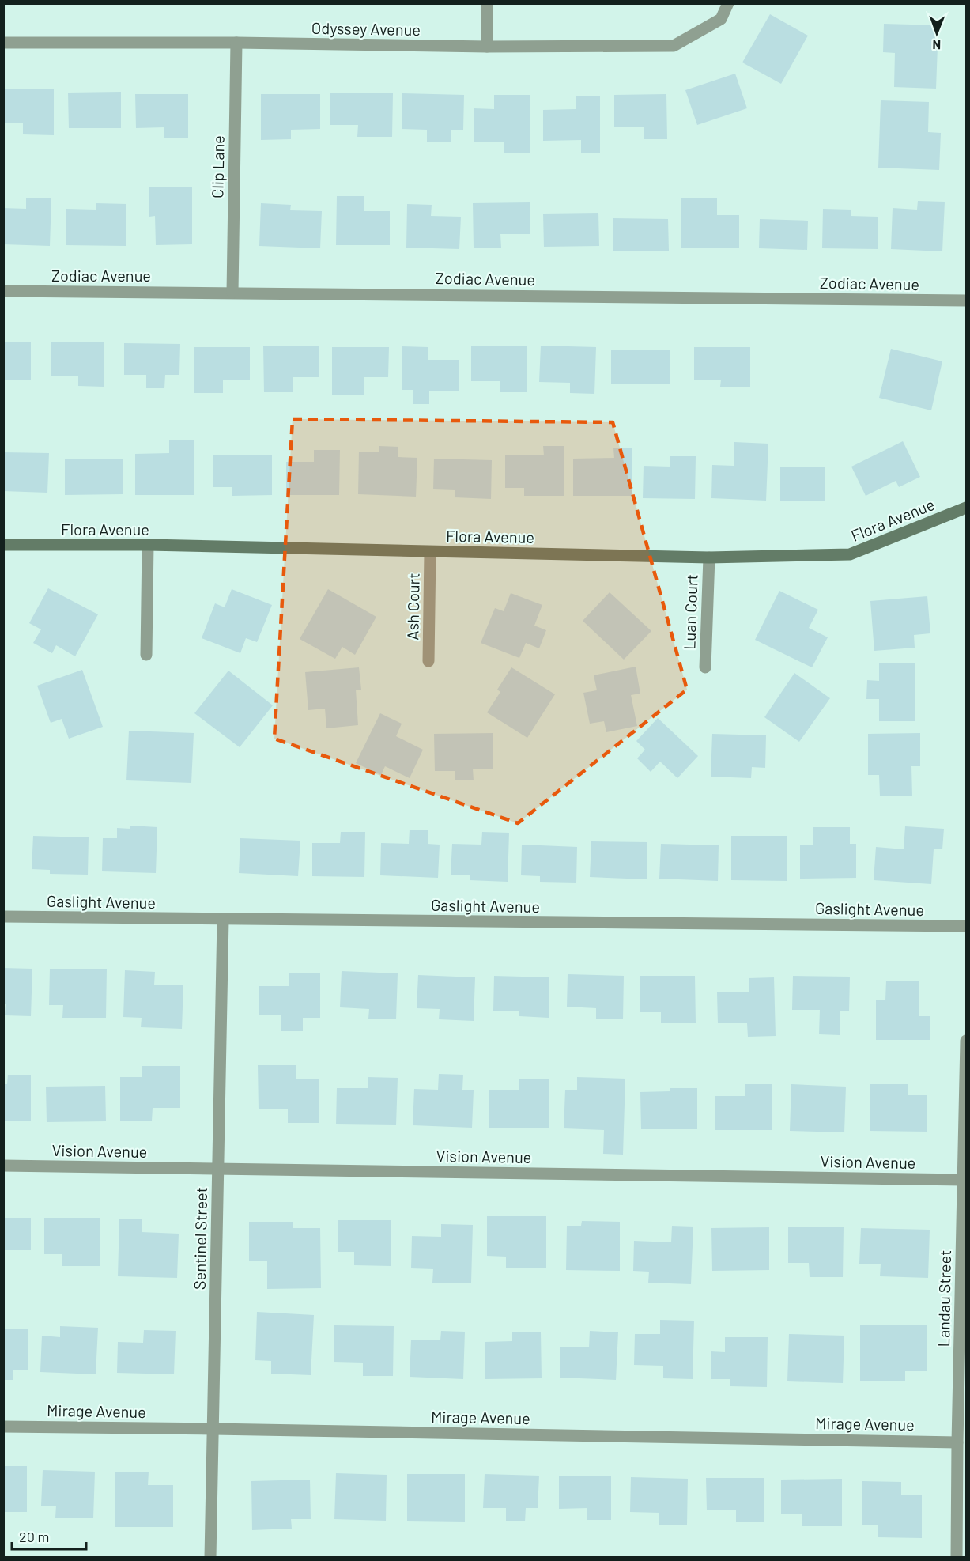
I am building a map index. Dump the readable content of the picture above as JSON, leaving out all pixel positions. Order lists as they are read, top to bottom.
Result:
{
  "streets": {
    "street": [
      "Odyssey Avenue",
      "Clip Lane",
      "Zodiac Avenue",
      "Flora Avenue",
      "Ash Court",
      "Luan Court",
      "Gaslight Avenue",
      "Vision Avenue",
      "Sentinel Street",
      "Landau Street",
      "Mirage Avenue"
    ]
  },
  "crossings": [
    ["Odyssey Avenue", "Clip Lane"],
    ["Clip Lane", "Zodiac Avenue"],
    ["Flora Avenue", "Ash Court"],
    ["Flora Avenue", "Luan Court"],
    ["Gaslight Avenue", "Sentinel Street"],
    ["Vision Avenue", "Sentinel Street"],
    ["Vision Avenue", "Landau Street"],
    ["Sentinel Street", "Mirage Avenue"],
    ["Landau Street", "Mirage Avenue"]
  ],
  "scale_bar": "20 m",
  "north": "bottom"
}
